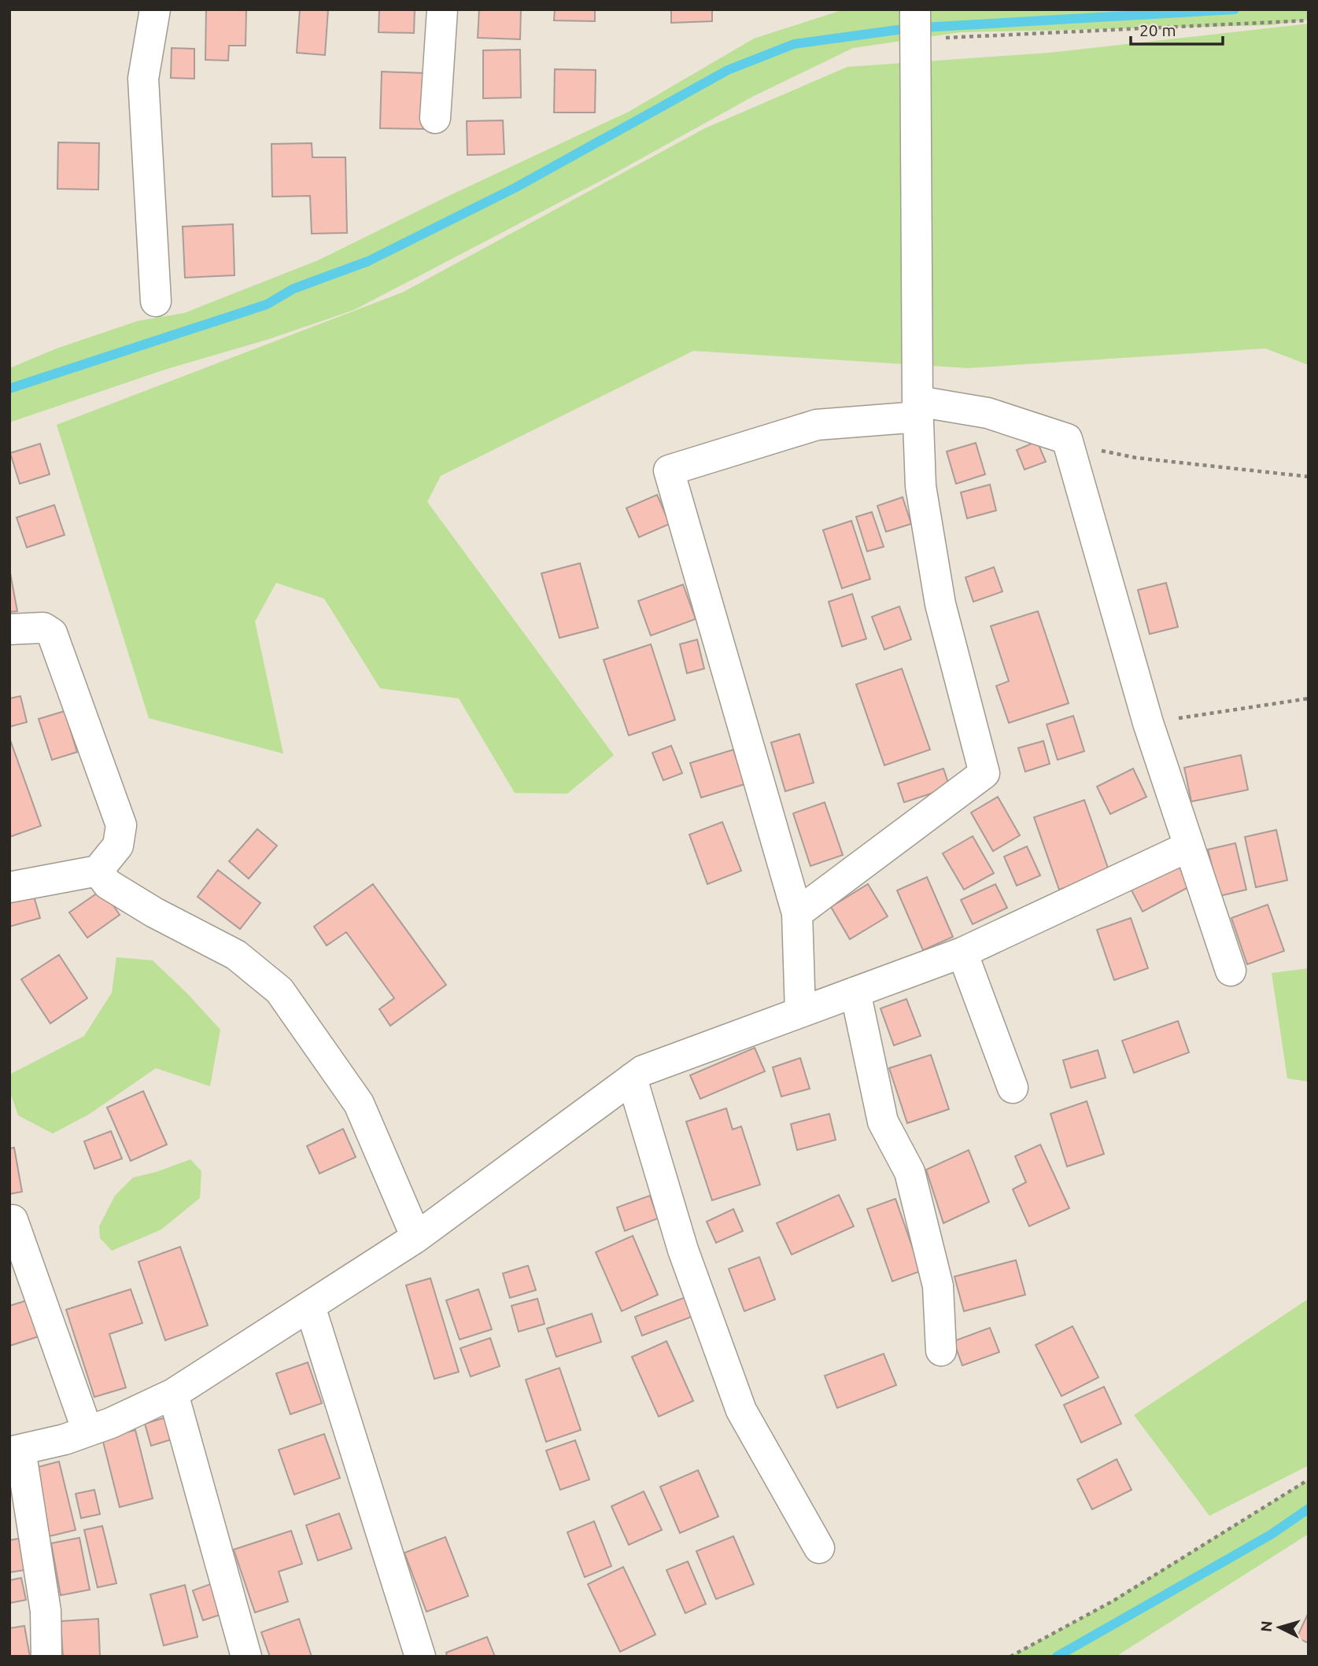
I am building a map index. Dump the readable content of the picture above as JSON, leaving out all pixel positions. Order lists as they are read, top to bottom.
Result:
{
  "scale_bar": "20 m",
  "north": "left"
}
